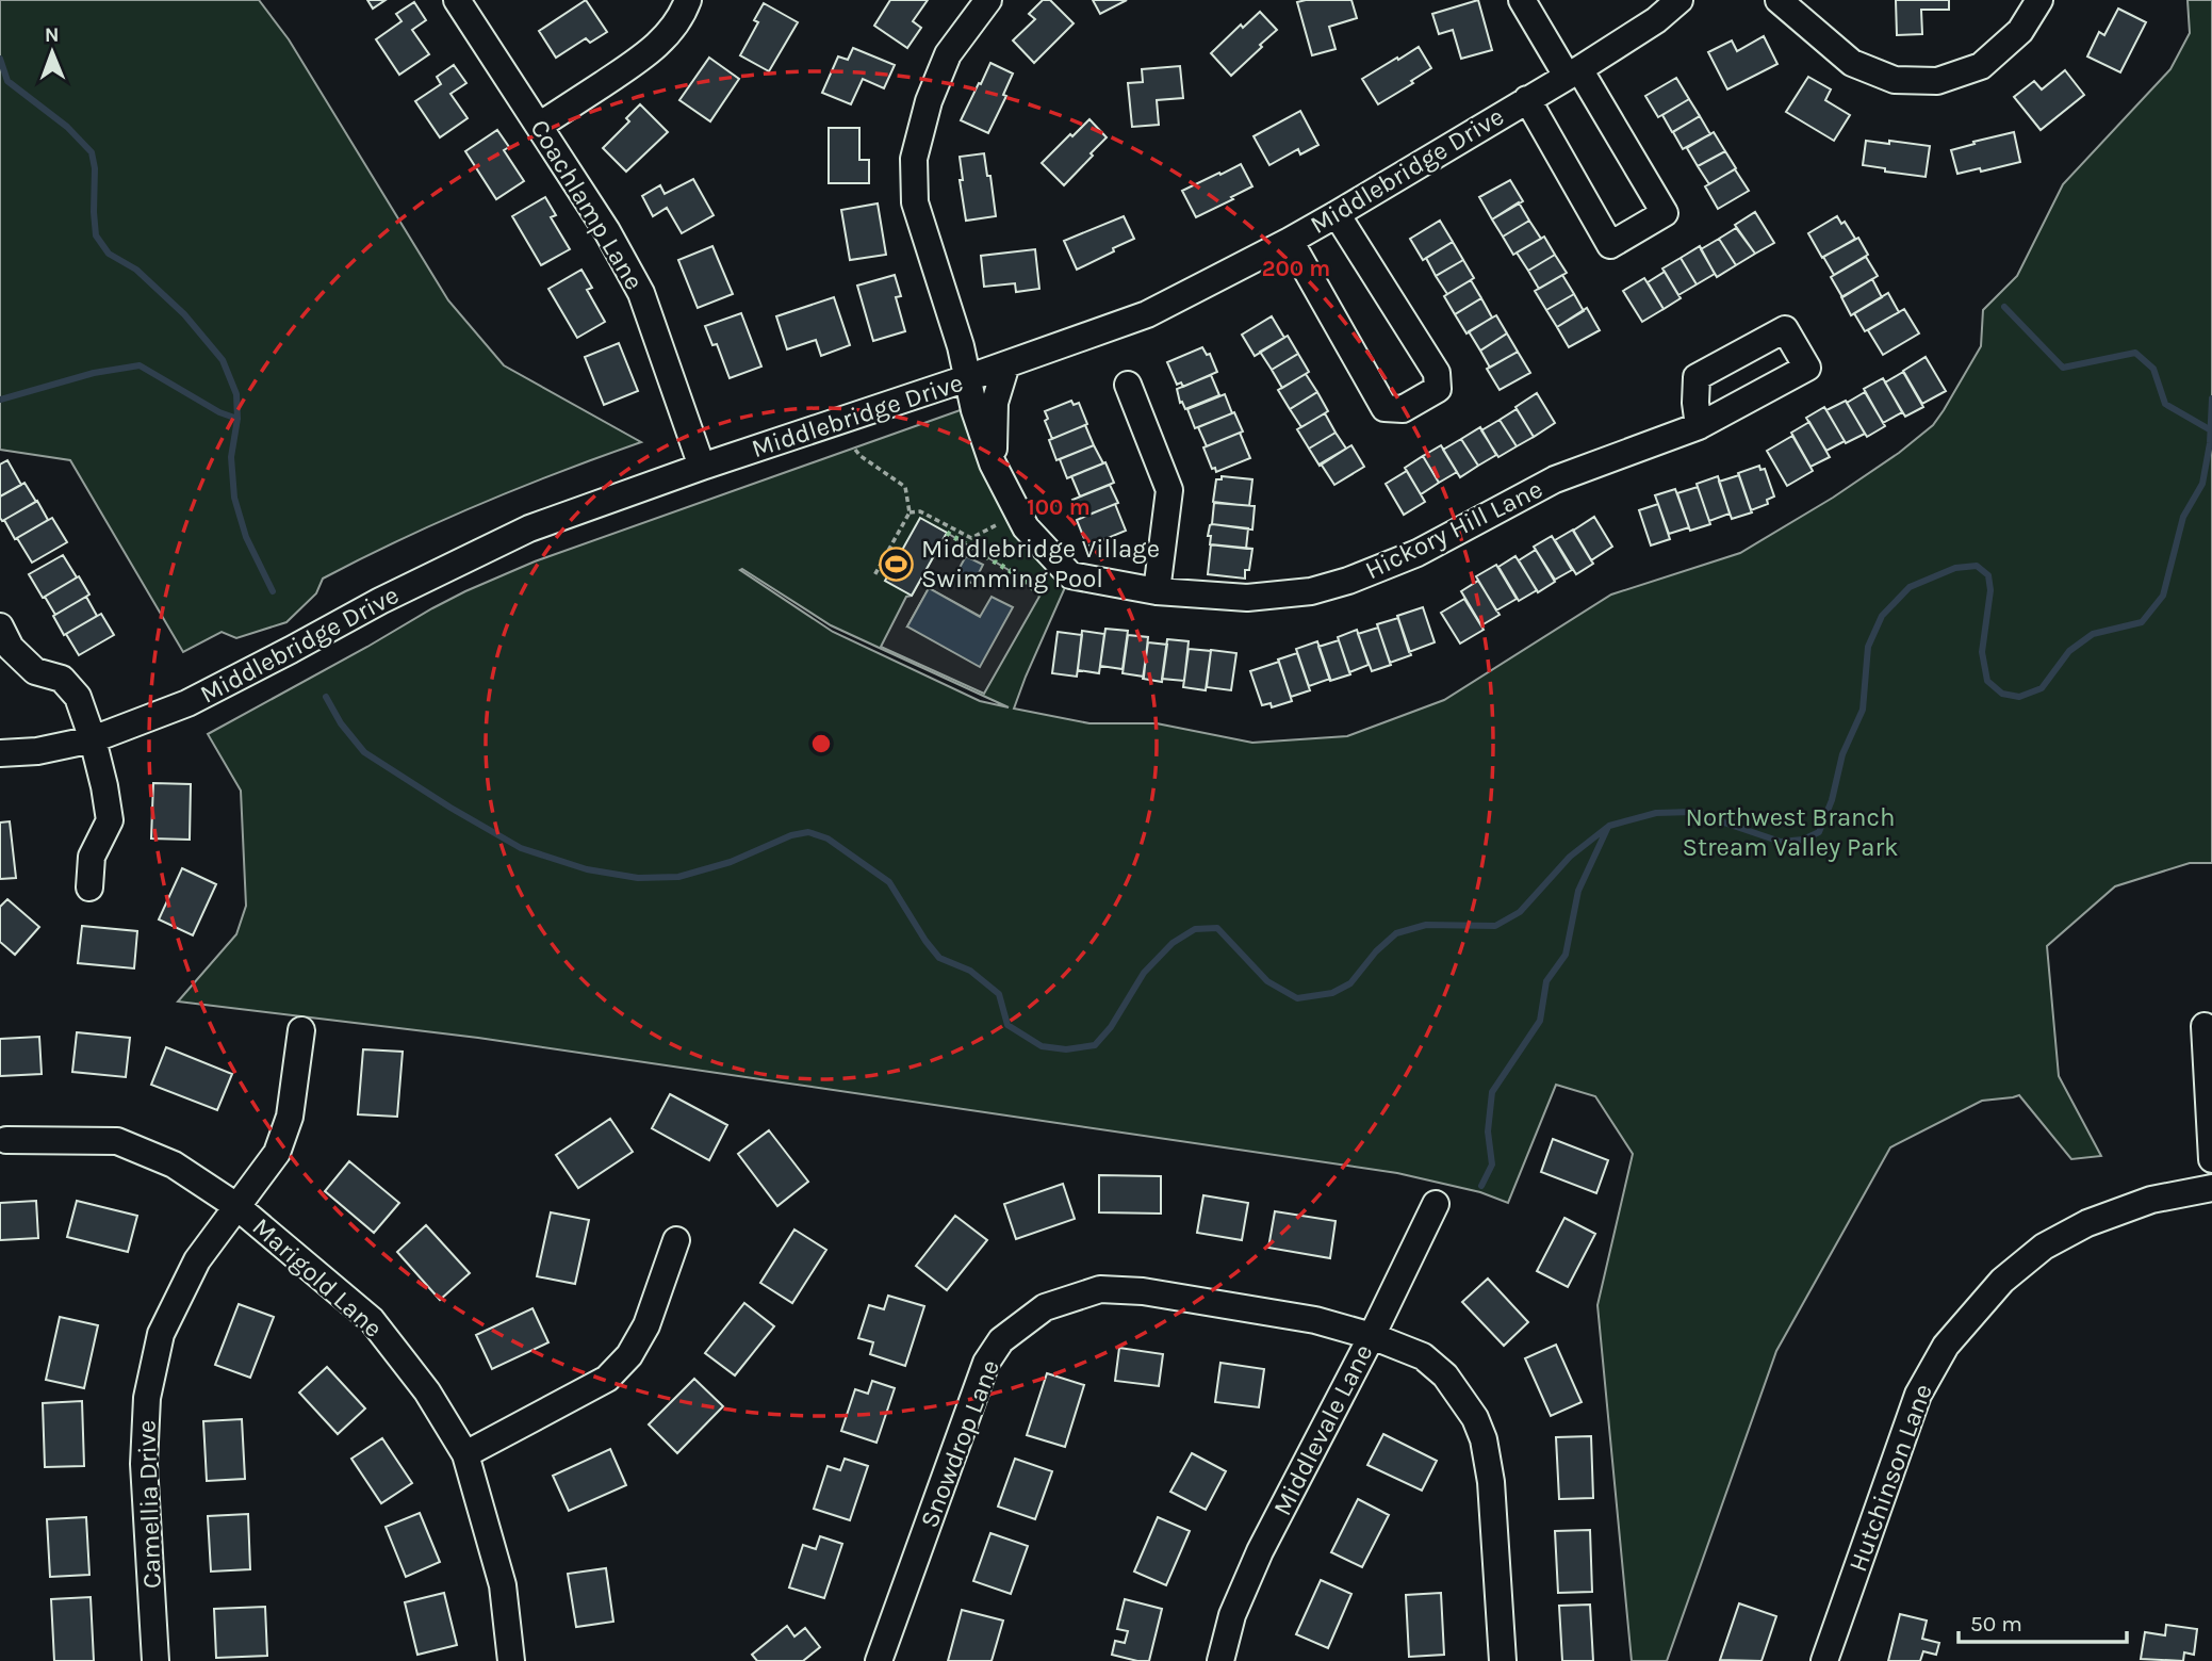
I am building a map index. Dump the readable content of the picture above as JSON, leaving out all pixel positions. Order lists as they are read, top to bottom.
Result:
{
  "streets": {
    "street": [
      "Middlebridge Drive",
      "Coachlamp Lane",
      "Hickory Hill Lane",
      "Marigold Lane",
      "Middlevale Lane",
      "Snowdrop Lane",
      "Hutchinson Lane",
      "Camellia Drive"
    ]
  },
  "crossings": [
    ["Middlebridge Drive", "Coachlamp Lane"],
    ["Middlebridge Drive", "Hickory Hill Lane"],
    ["Marigold Lane", "Camellia Drive"],
    ["Middlevale Lane", "Snowdrop Lane"]
  ],
  "parks": ["Northwest Branch Stream Valley Park"],
  "places": {
    "sports": ["Middlebridge Village Swimming Pool"]
  },
  "scale_bar": "50 m",
  "north": "top",
  "rings": ["200 m", "100 m"]
}
